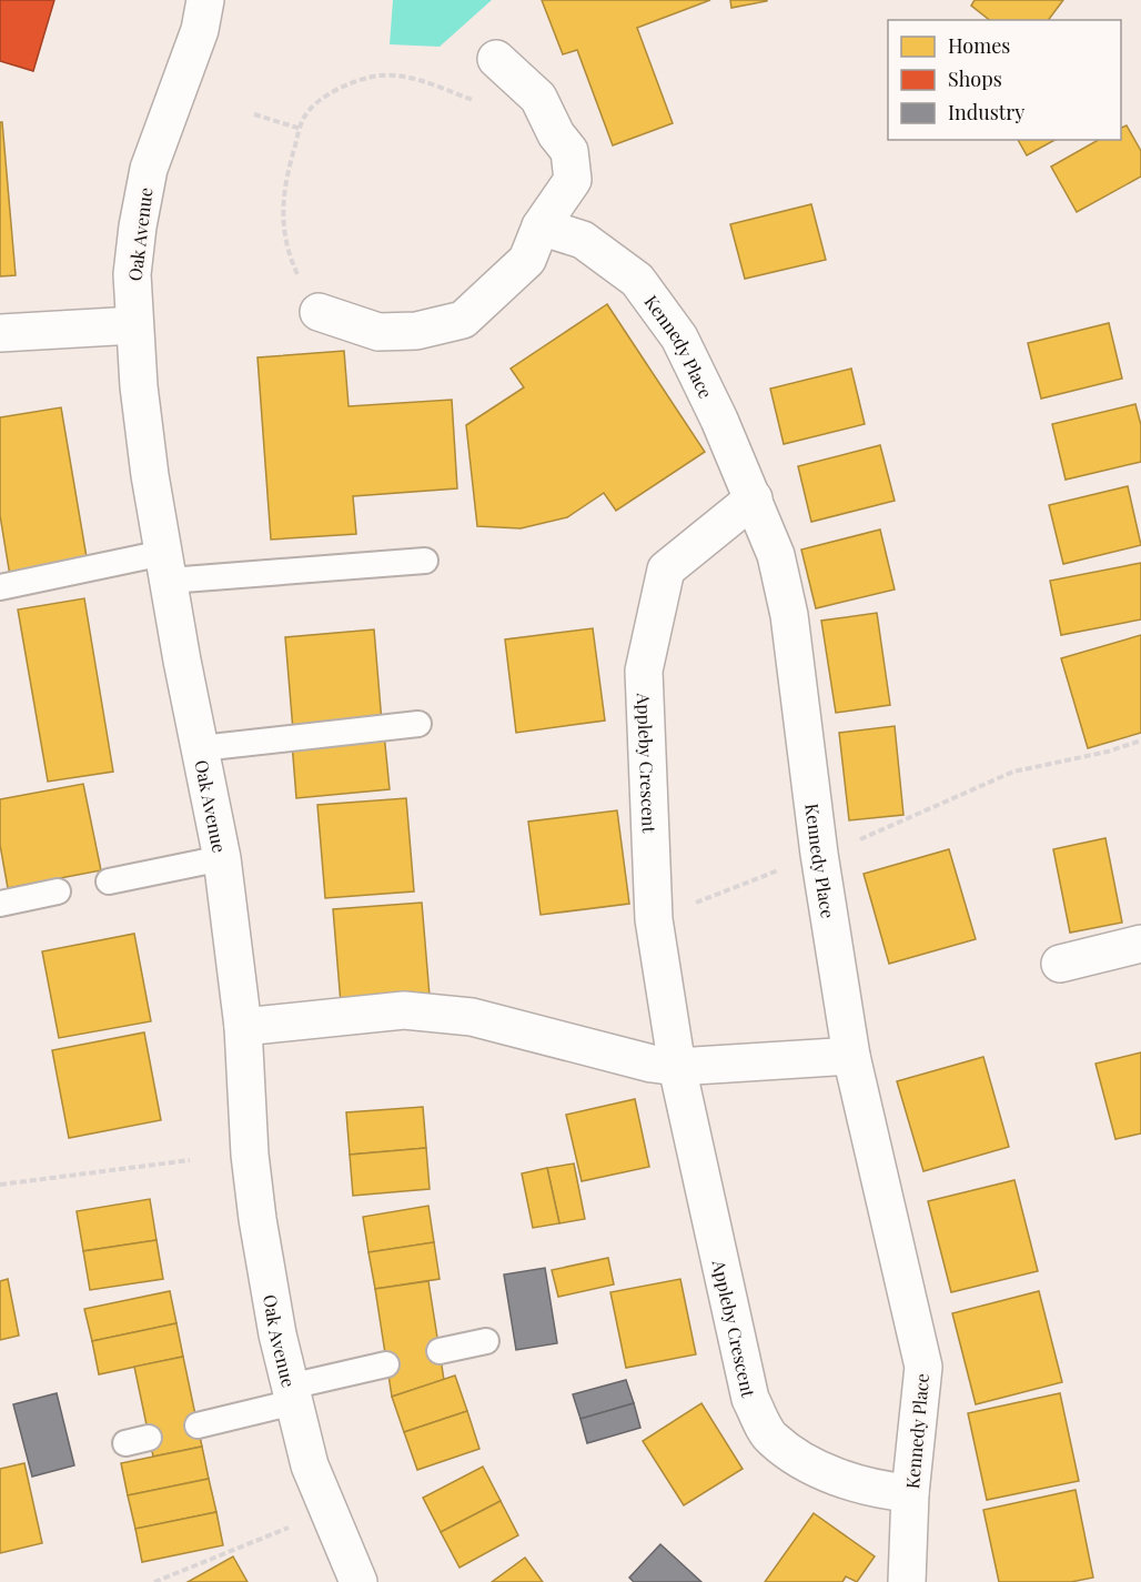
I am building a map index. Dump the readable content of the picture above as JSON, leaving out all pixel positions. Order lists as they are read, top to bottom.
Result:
{
  "streets": {
    "street": ["Oak Avenue", "Kennedy Place", "Appleby Crescent"]
  },
  "crossings": [
    ["Kennedy Place", "Appleby Crescent"]
  ],
  "legend": ["Homes", "Shops", "Industry"]
}
